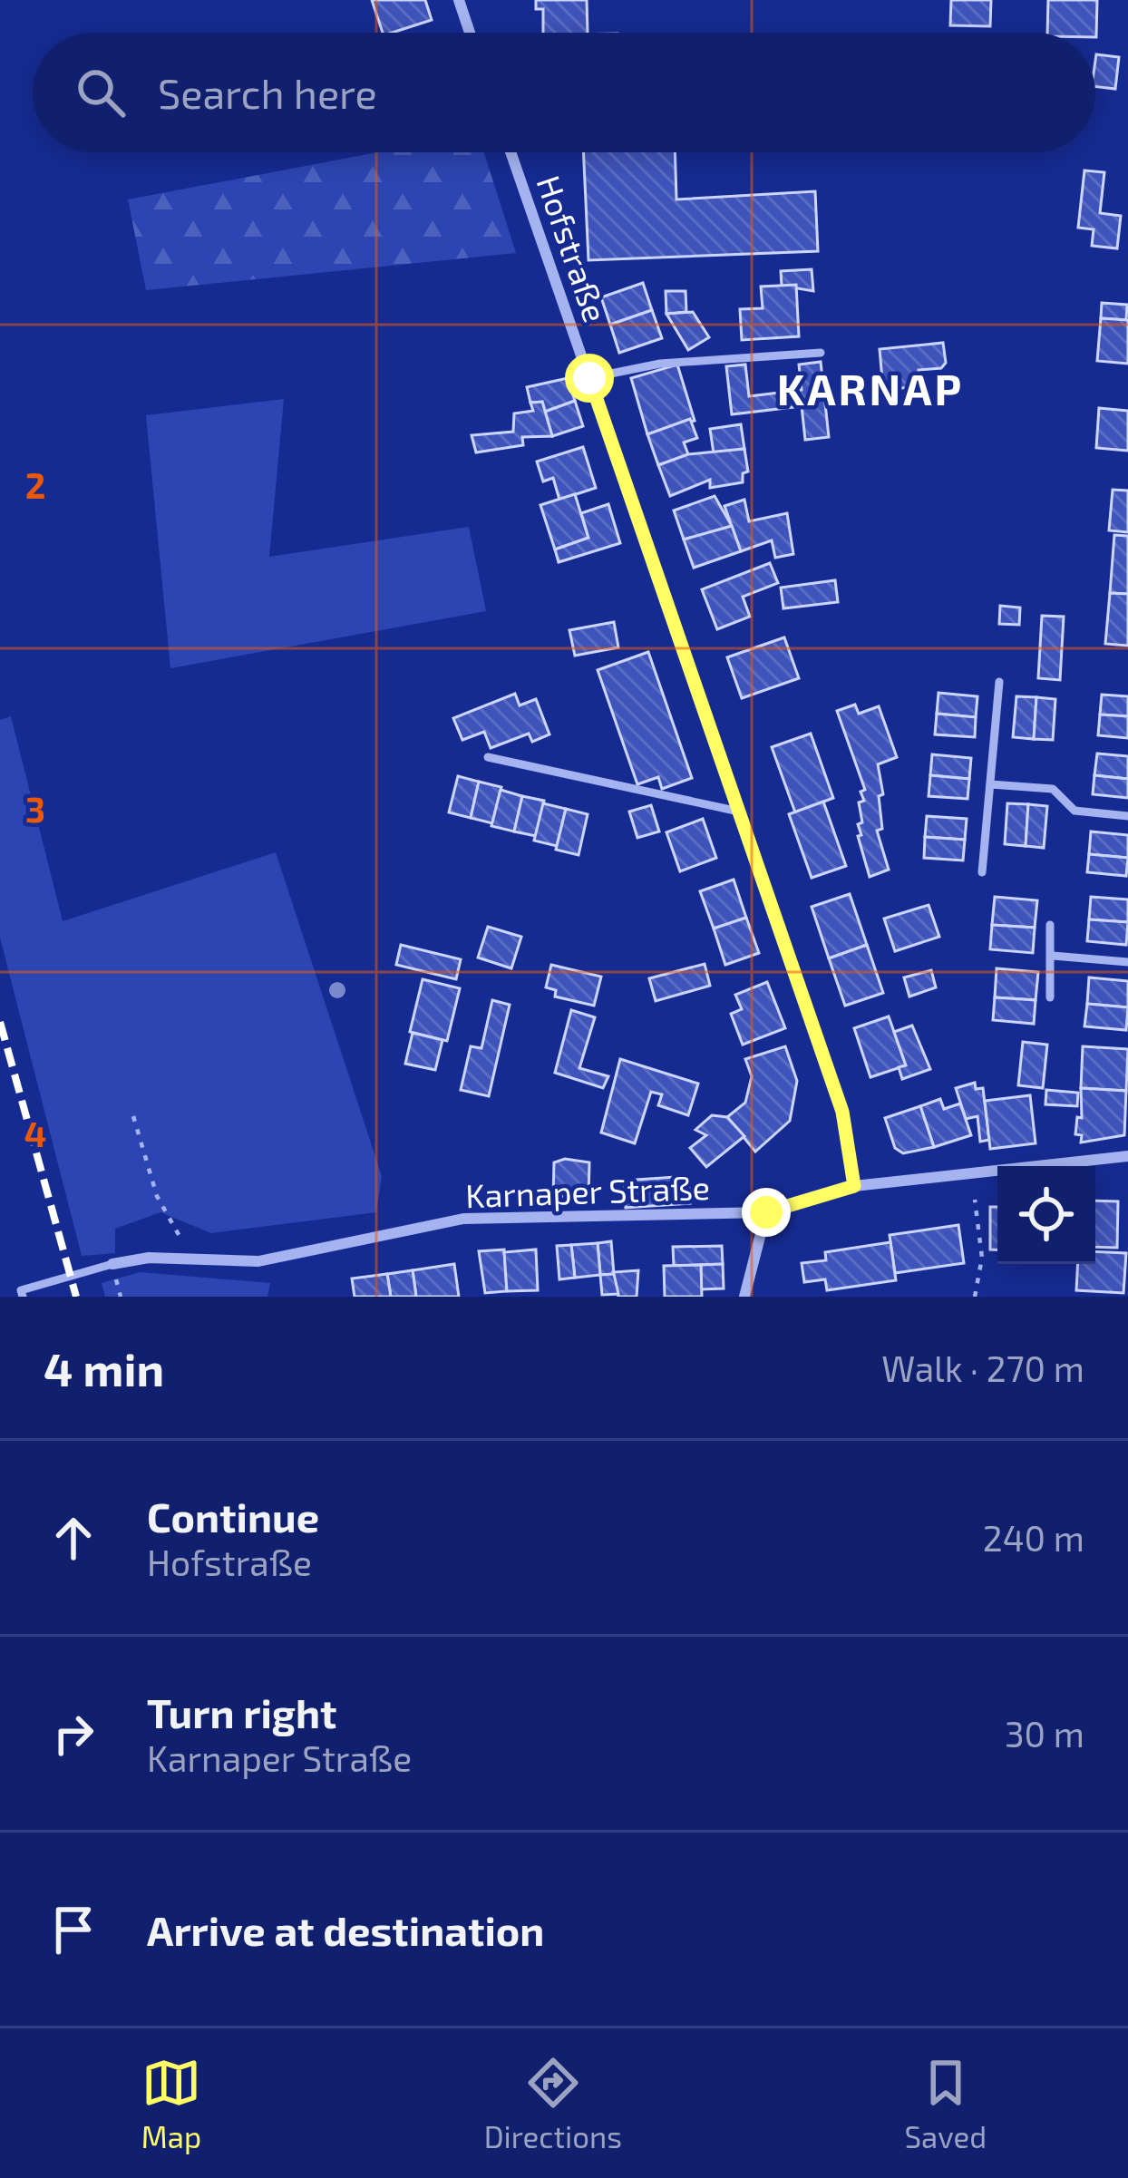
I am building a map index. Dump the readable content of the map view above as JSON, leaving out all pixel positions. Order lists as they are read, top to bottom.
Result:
{
  "streets": {
    "street": ["Hofstraße", "Karnaper Straße"]
  },
  "crossings": [
    ["Hofstraße", "Karnaper Straße"]
  ],
  "districts": ["KARNAP"],
  "page": {
    "search": "Search here",
    "heading": ["4 min", "Walk · 270 m"],
    "list": [
      ["Continue", "Hofstraße", "240 m"],
      ["Turn right", "Karnaper Straße", "30 m"],
      "Arrive at destination"
    ],
    "nav": ["Map", "Directions", "Saved"]
  },
  "grid": {
    "rows": ["2", "3", "4"]
  }
}
